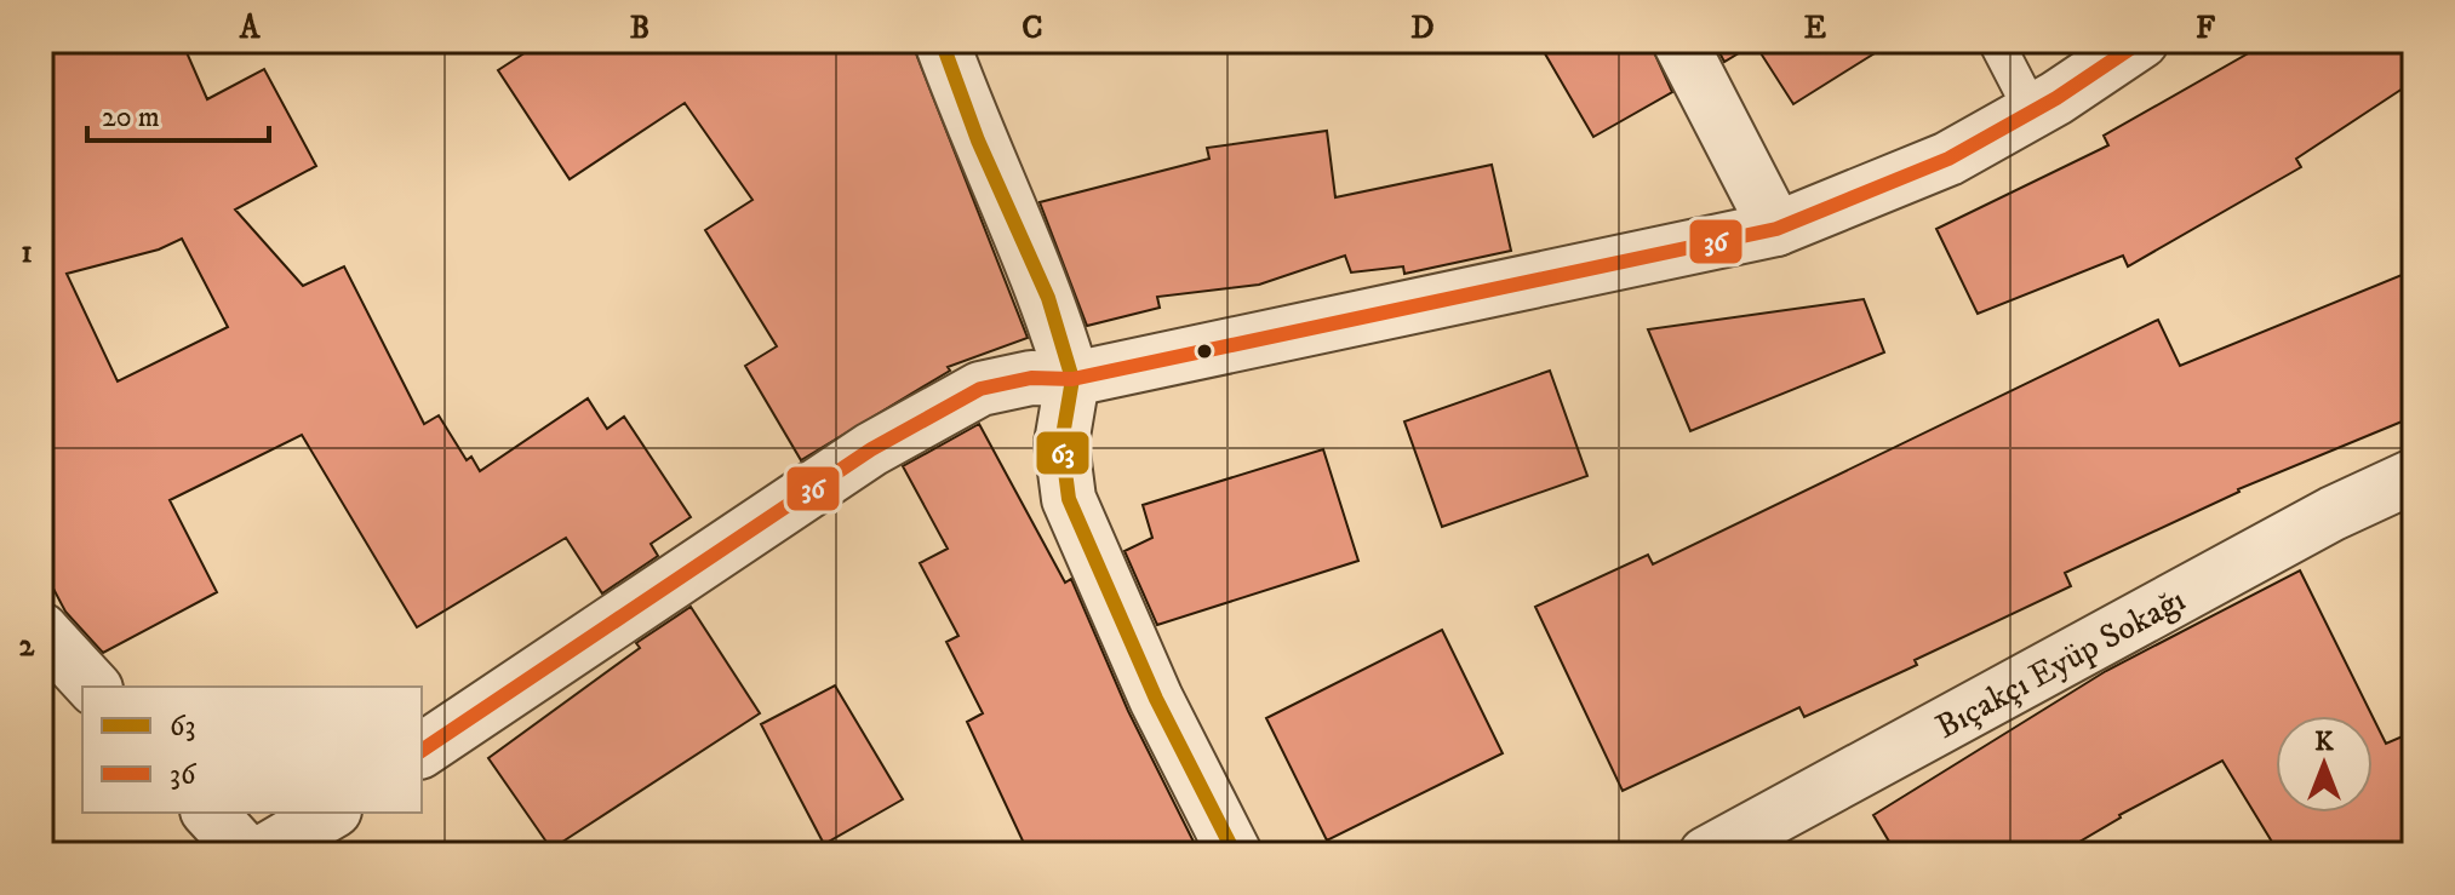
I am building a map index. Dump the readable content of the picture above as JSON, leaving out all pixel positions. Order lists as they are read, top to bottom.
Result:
{
  "streets": {
    "street": ["Bıçakçı Eyüp Sokağı"]
  },
  "lines": ["transit line 63", "transit line 36"],
  "legend": ["63", "36"],
  "scale_bar": "20 m",
  "north": "top",
  "grid": {
    "columns": [
      "A",
      "B",
      "C",
      "D",
      "E",
      "F"
    ],
    "rows": ["1", "2"]
  }
}
